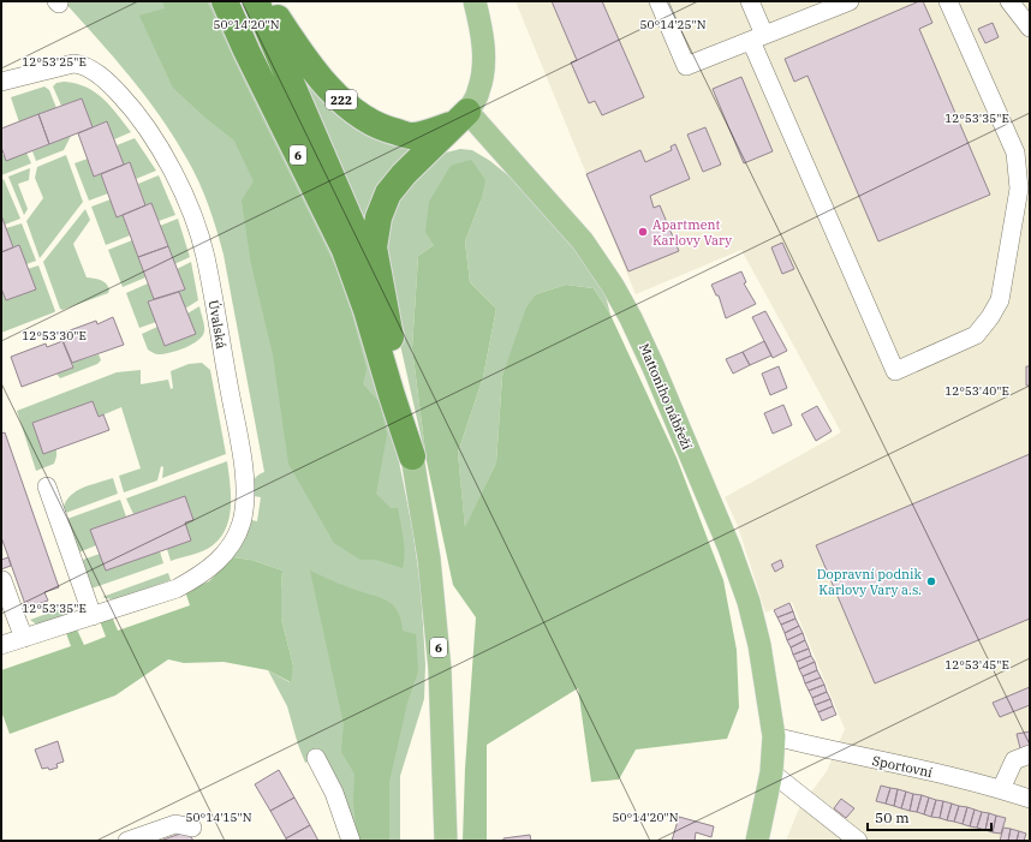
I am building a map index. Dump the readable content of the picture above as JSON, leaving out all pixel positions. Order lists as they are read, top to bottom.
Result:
{
  "streets": {
    "highway": ["222", "6"],
    "main road": ["Mattoniho nábřeží"],
    "street": ["Úvalská", "Sportovní"]
  },
  "crossings": [
    ["222", "Mattoniho nábřeží"],
    ["Mattoniho nábřeží", "Sportovní"]
  ],
  "places": ["Apartment Karlovy Vary", "Dopravní podnik Karlovy Vary a.s."],
  "scale_bar": "50 m",
  "coordinates": [
    "50°14'20\"N",
    "50°14'25\"N",
    "12°53'25\"E",
    "12°53'35\"E",
    "12°53'30\"E",
    "12°53'40\"E",
    "12°53'45\"E",
    "50°14'15\"N"
  ]
}
